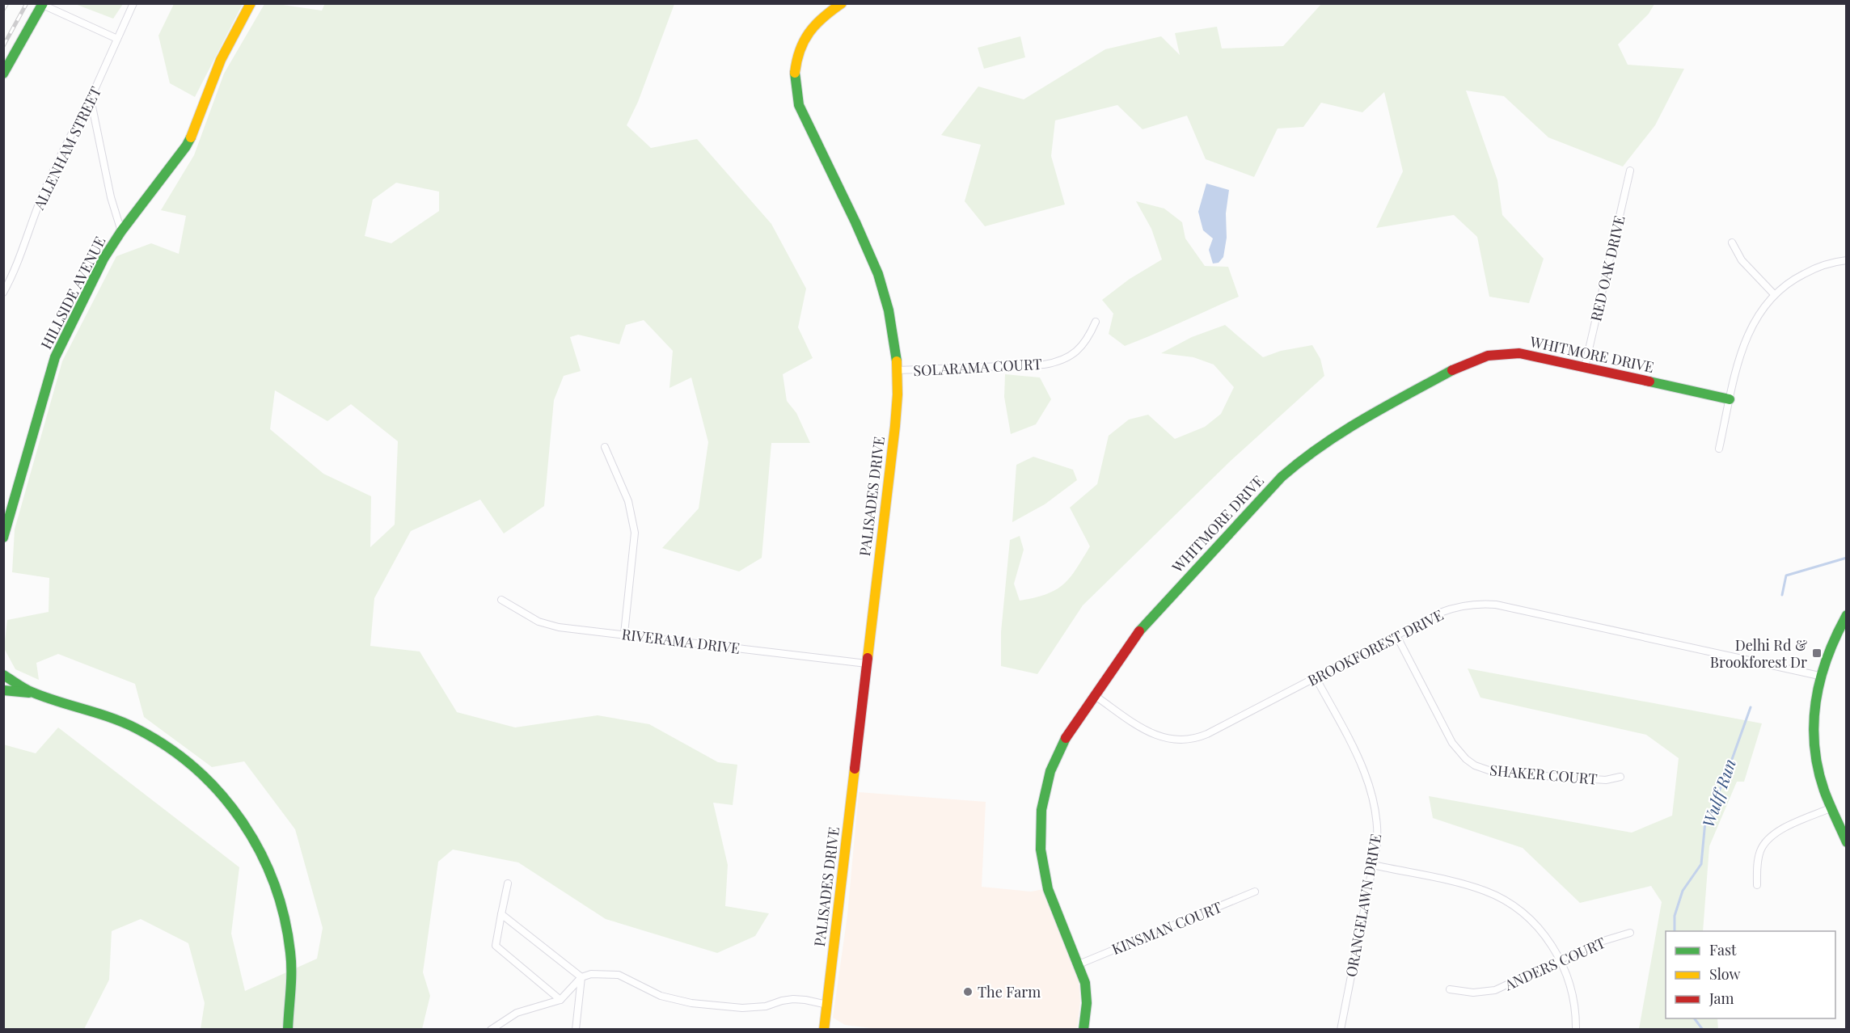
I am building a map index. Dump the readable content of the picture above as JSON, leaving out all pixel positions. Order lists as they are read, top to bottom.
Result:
{
  "streets": {
    "street": [
      "ALLENHAM STREET",
      "RED OAK DRIVE",
      "HILLSIDE AVENUE",
      "WHITMORE DRIVE",
      "SOLARAMA COURT",
      "PALISADES DRIVE",
      "RIVERAMA DRIVE",
      "BROOKFOREST DRIVE",
      "SHAKER COURT",
      "ORANGELAWN DRIVE",
      "KINSMAN COURT",
      "ANDERS COURT"
    ]
  },
  "crossings": [
    ["RED OAK DRIVE", "WHITMORE DRIVE"],
    ["WHITMORE DRIVE", "BROOKFOREST DRIVE"],
    ["WHITMORE DRIVE", "KINSMAN COURT"],
    ["SOLARAMA COURT", "PALISADES DRIVE"],
    ["PALISADES DRIVE", "RIVERAMA DRIVE"],
    ["BROOKFOREST DRIVE", "SHAKER COURT"],
    ["BROOKFOREST DRIVE", "ORANGELAWN DRIVE"]
  ],
  "water": ["Wulff Run"],
  "places": {
    "transit": ["Delhi Rd & Brookforest Dr"],
    "other": ["The Farm"]
  },
  "legend": ["Fast", "Slow", "Jam"]
}
